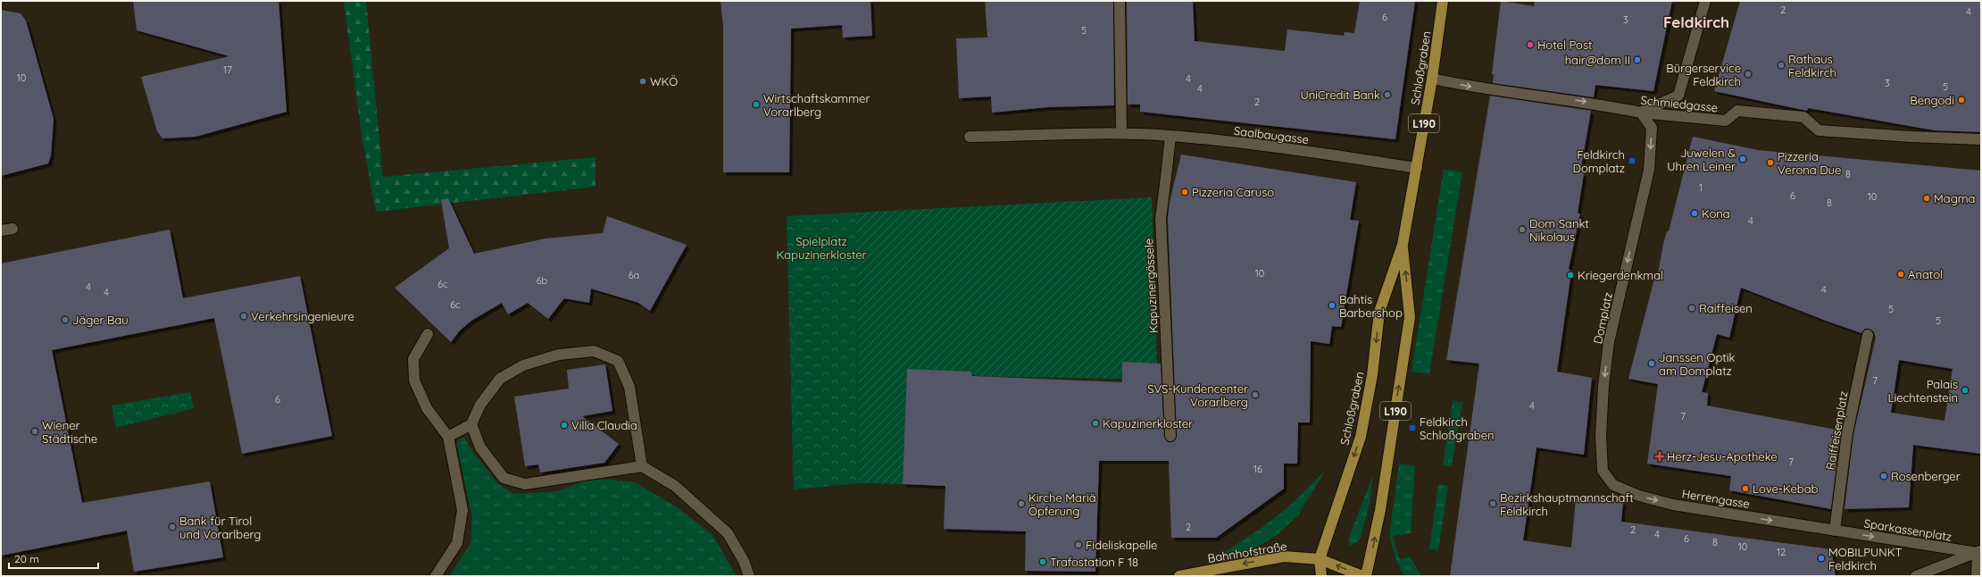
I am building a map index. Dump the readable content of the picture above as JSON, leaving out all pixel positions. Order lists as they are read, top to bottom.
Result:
{
  "streets": {
    "main road": ["Schloßgraben", "L190", "Bahnhofstraße"],
    "street": [
      "Schmiedgasse",
      "Saalbaugasse",
      "Kapuzinergässele",
      "Domplatz",
      "Raiffeisenplatz",
      "Herrengasse",
      "Sparkassenplatz"
    ]
  },
  "crossings": [
    ["Schloßgraben", "Schmiedgasse"],
    ["Schloßgraben", "Saalbaugasse"],
    ["Schloßgraben", "Bahnhofstraße"],
    ["Schmiedgasse", "Domplatz"],
    ["Saalbaugasse", "Kapuzinergässele"],
    ["Domplatz", "Herrengasse"],
    ["Raiffeisenplatz", "Herrengasse"],
    ["Raiffeisenplatz", "Sparkassenplatz"],
    ["Herrengasse", "Sparkassenplatz"]
  ],
  "one_way": [
    "Schmiedgasse",
    "Domplatz",
    "Herrengasse",
    "Sparkassenplatz",
    "Bahnhofstraße"
  ],
  "districts": ["Feldkirch"],
  "parks": ["Spielplatz Kapuzinerkloster"],
  "places": {
    "other": [
      "Hotel Post",
      "hair@dom II",
      "Rathaus Feldkirch",
      "Bürgerservice Feldkirch",
      "WKÖ",
      "UniCredit Bank",
      "Bengodi",
      "Wirtschaftskammer Vorarlberg",
      "Juwelen & Uhren Leiner",
      "Pizzeria Verona Due",
      "Pizzeria Caruso",
      "Magma",
      "Kona",
      "Dom Sankt Nikolaus",
      "Anatol",
      "Kriegerdenkmal",
      "Bahtis Barbershop",
      "Raiffeisen",
      "Verkehrsingenieure",
      "Jäger Bau",
      "Janssen Optik am Domplatz",
      "Palais Liechtenstein",
      "SVS-Kundencenter Vorarlberg",
      "Kapuzinerkloster",
      "Villa Claudia",
      "Wiener Städtische",
      "Rosenberger",
      "Love-Kebab",
      "Kirche Mariä Öpferung",
      "Bezirkshauptmannschaft Feldkirch",
      "Bank für Tirol und Vorarlberg",
      "Fideliskapelle",
      "MOBILPUNKT Feldkirch",
      "Trafostation F 18"
    ],
    "transit": ["Feldkirch Domplatz", "Feldkirch Schloßgraben"],
    "health": ["Herz-Jesu-Apotheke"]
  },
  "house_numbers": [
    "2",
    "4",
    "6",
    "3",
    "5",
    "17",
    "10",
    "4",
    "3",
    "5",
    "4",
    "2",
    "8",
    "1",
    "6",
    "10",
    "8",
    "4",
    "10",
    "6a",
    "6b",
    "6c",
    "4",
    "4",
    "4",
    "6c",
    "5",
    "5",
    "7",
    "6",
    "4",
    "7",
    "7",
    "16",
    "2",
    "2",
    "4",
    "6",
    "8",
    "10",
    "12"
  ],
  "scale_bar": "20 m"
}
